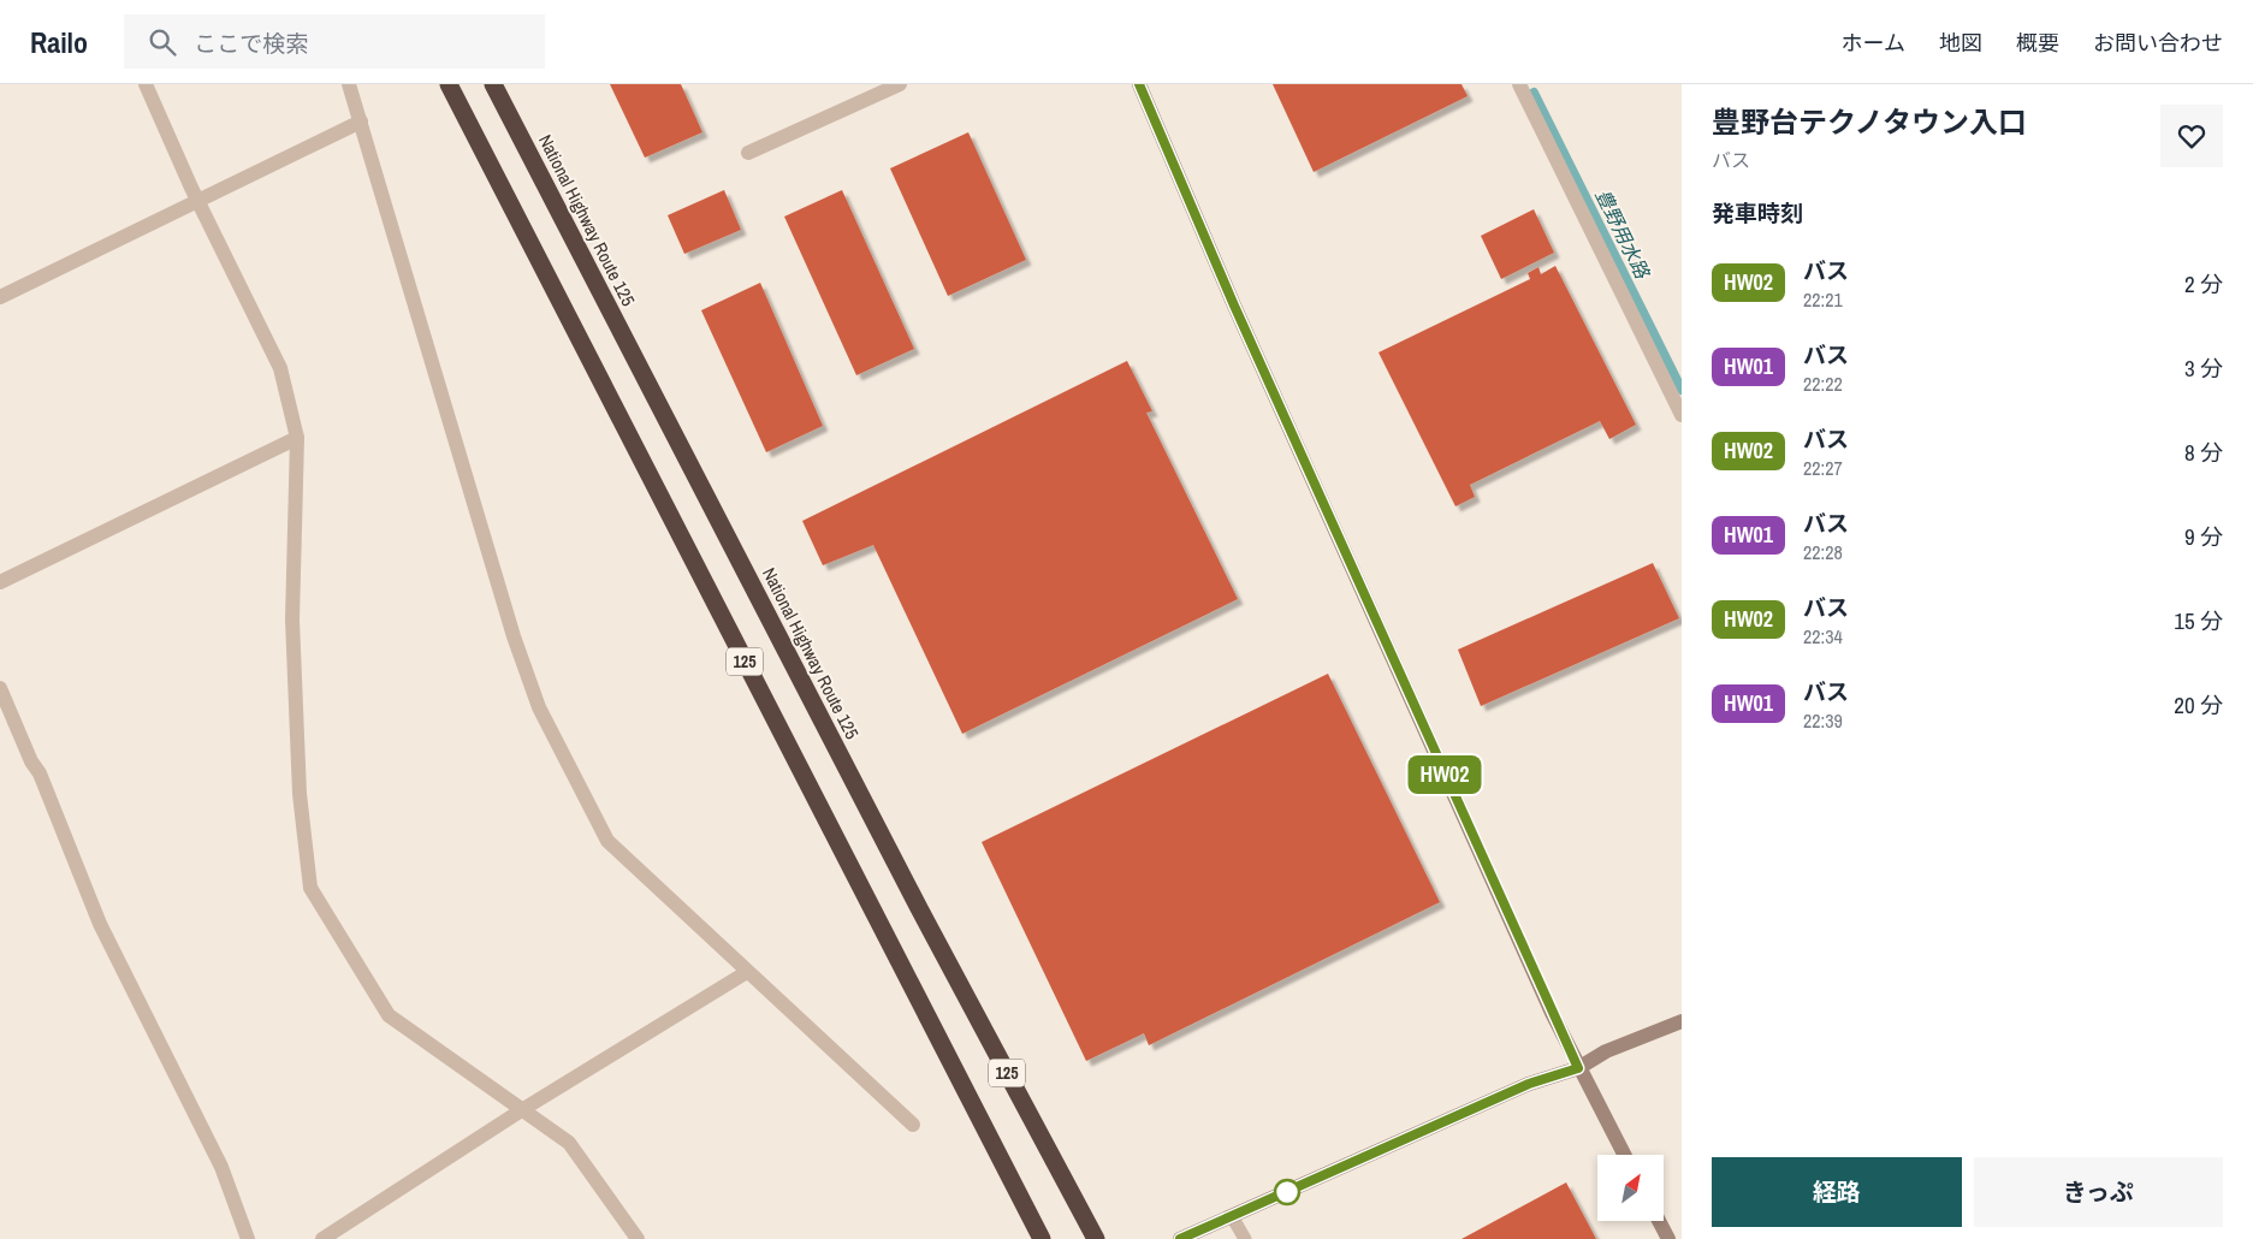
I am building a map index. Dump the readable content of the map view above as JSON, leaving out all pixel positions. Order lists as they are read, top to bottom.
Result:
{
  "streets": {
    "highway": ["National Highway Route 125", "125"]
  },
  "water": ["豊野用水路"],
  "lines": ["bus line HW02"],
  "north": "top right",
  "page": {
    "header": "Railo",
    "search": "ここで検索",
    "nav": [
      "ホーム",
      "地図",
      "概要",
      "お問い合わせ"
    ],
    "on_map": "HW02",
    "heading": [
      ["豊野台テクノタウン入口", "バス"],
      "発車時刻"
    ],
    "list": [
      {
        "mark": "HW02",
        "name": "バス",
        "note": "22:21",
        "value": "2 分"
      },
      {
        "mark": "HW01",
        "name": "バス",
        "note": "22:22",
        "value": "3 分"
      },
      {
        "mark": "HW02",
        "name": "バス",
        "note": "22:27",
        "value": "8 分"
      },
      {
        "mark": "HW01",
        "name": "バス",
        "note": "22:28",
        "value": "9 分"
      },
      {
        "mark": "HW02",
        "name": "バス",
        "note": "22:34",
        "value": "15 分"
      },
      {
        "mark": "HW01",
        "name": "バス",
        "note": "22:39",
        "value": "20 分"
      }
    ],
    "buttons": ["経路", "きっぷ"]
  }
}
